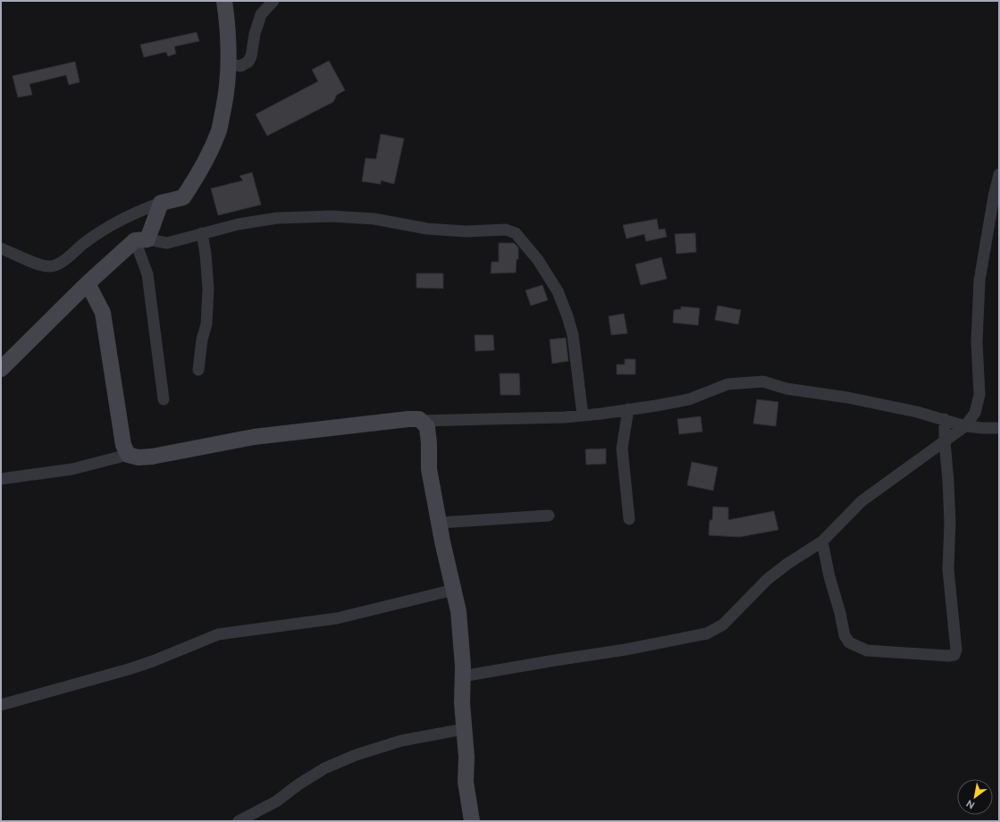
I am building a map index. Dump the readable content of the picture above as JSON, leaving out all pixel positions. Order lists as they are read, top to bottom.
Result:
{
  "north": "bottom left"
}
